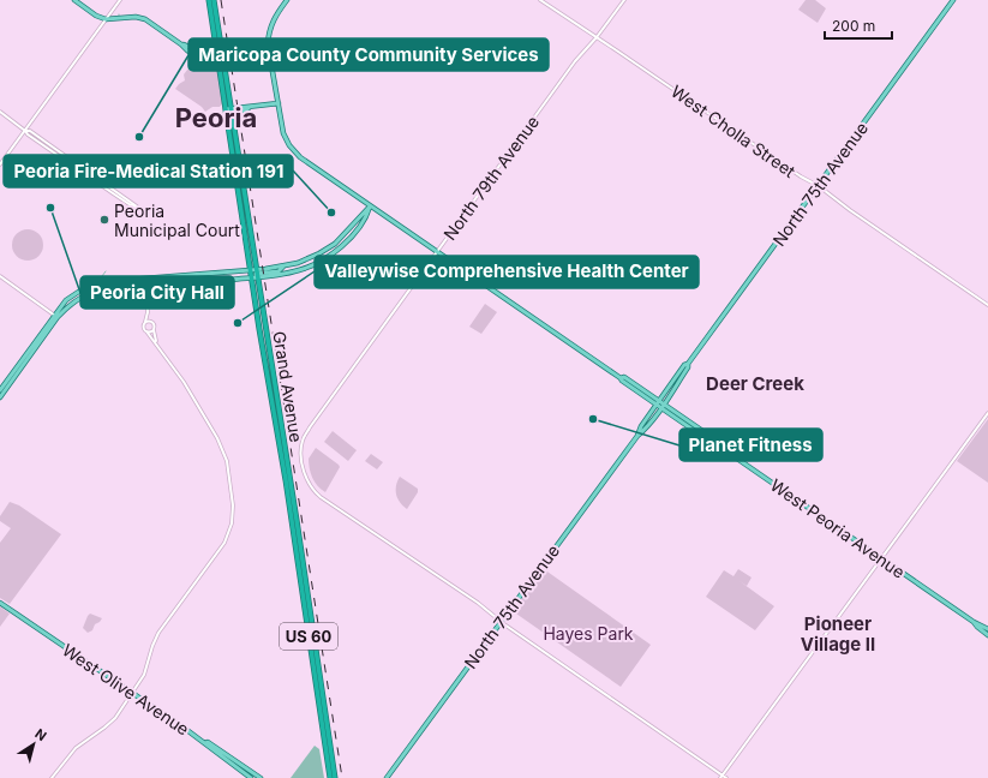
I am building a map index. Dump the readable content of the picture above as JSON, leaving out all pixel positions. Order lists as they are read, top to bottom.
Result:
{
  "streets": {
    "highway": ["Grand Avenue", "US 60"],
    "main road": ["North 75th Avenue", "West Peoria Avenue", "West Olive Avenue"],
    "street": ["West Cholla Street", "North 79th Avenue"]
  },
  "crossings": [
    ["West Cholla Street", "North 79th Avenue"],
    ["West Cholla Street", "North 75th Avenue"],
    ["North 79th Avenue", "North 75th Avenue"],
    ["North 79th Avenue", "West Peoria Avenue"],
    ["North 75th Avenue", "West Peoria Avenue"]
  ],
  "districts": ["Peoria", "Deer Creek", "Pioneer Village II"],
  "parks": ["Hayes Park"],
  "places": [
    "Maricopa County Community Services",
    "Peoria City Hall",
    "Peoria Fire-Medical Station 191",
    "Peoria Municipal Court",
    "Valleywise Comprehensive Health Center",
    "Planet Fitness"
  ],
  "scale_bar": "200 m",
  "north": "top right"
}
